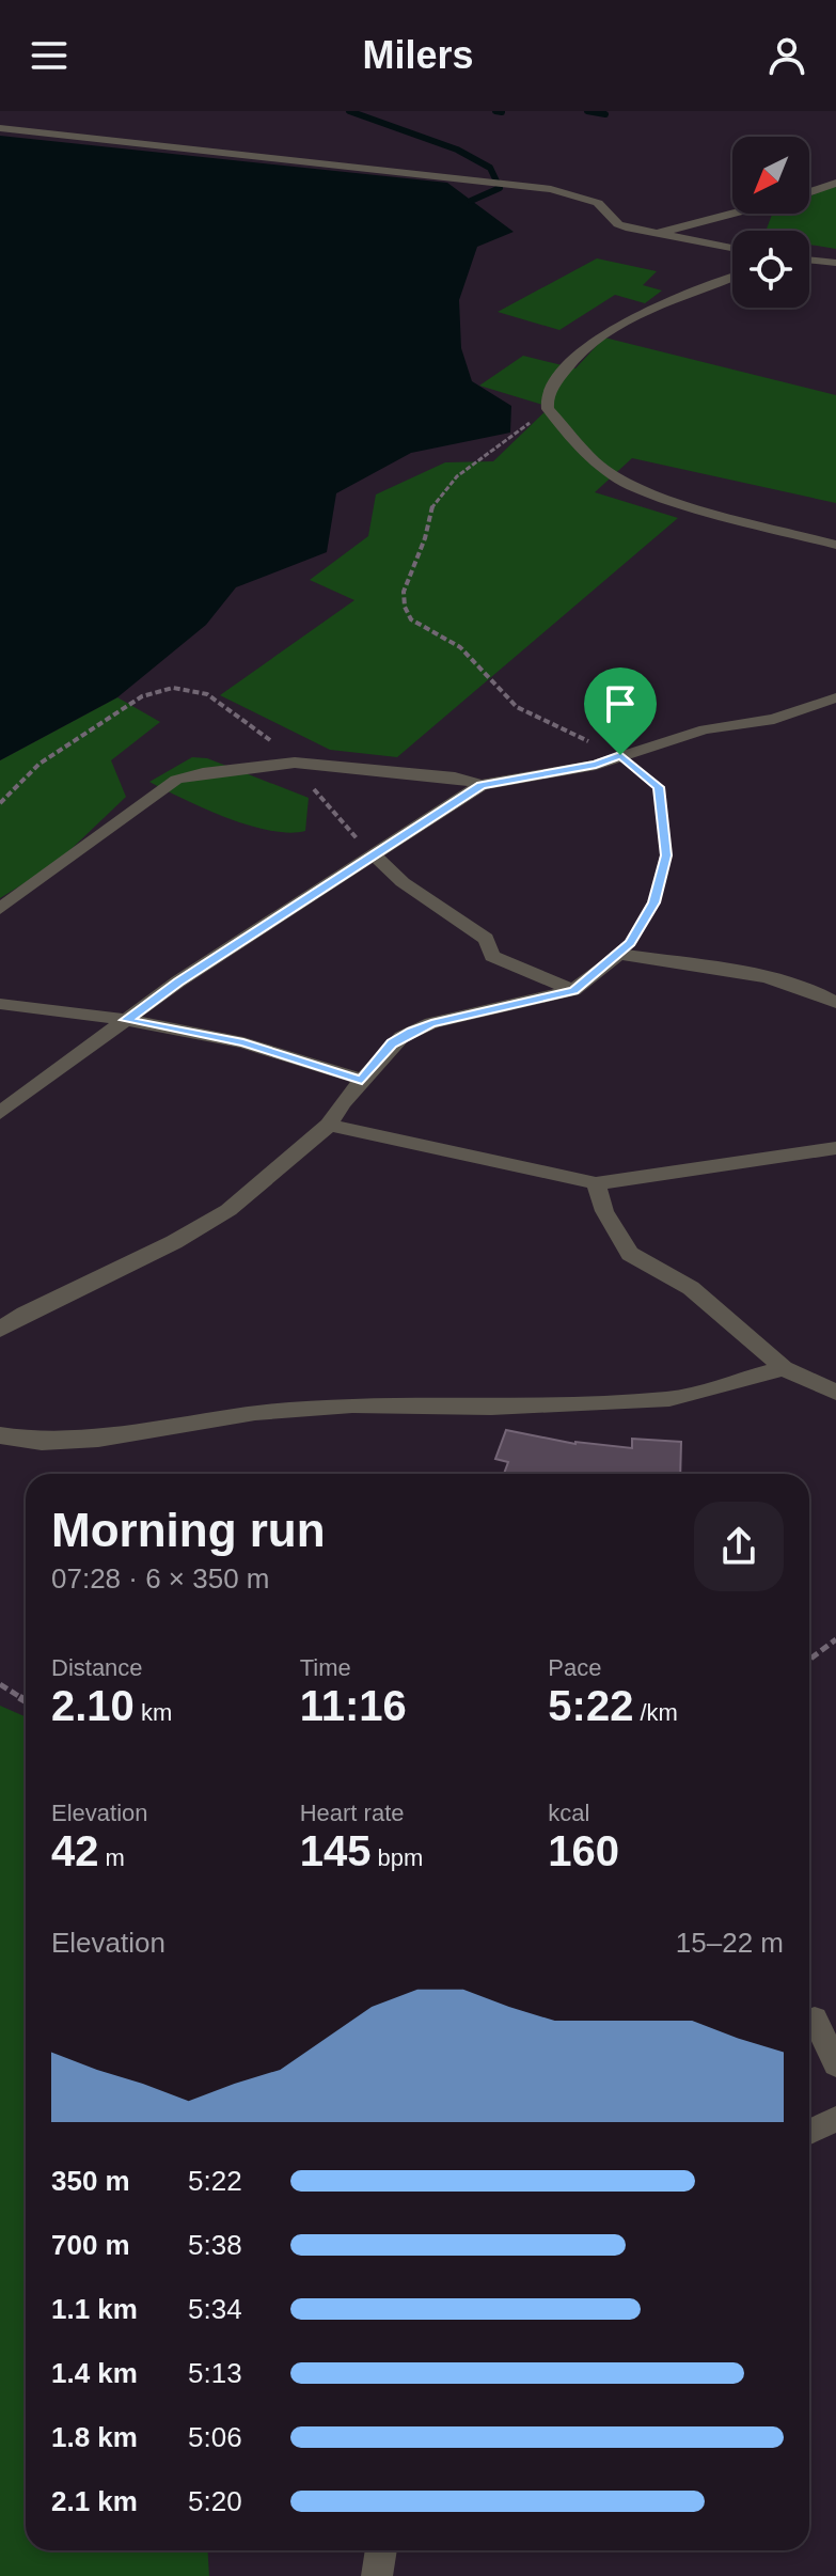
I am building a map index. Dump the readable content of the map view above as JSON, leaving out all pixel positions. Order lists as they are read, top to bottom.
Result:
{
  "north": "bottom left",
  "page": {
    "header": "Milers",
    "heading": ["Morning run", "07:28 · 6 × 350 m"],
    "stats": [
      ["Distance", "2.10 km"],
      ["Time", "11:16"],
      ["Pace", "5:22 /km"],
      ["Elevation", "42 m"],
      ["Heart rate", "145 bpm"],
      ["kcal", "160"]
    ],
    "chart": ["Elevation", "15–22 m"],
    "list": [
      {
        "name": "350 m",
        "note": "5:22"
      },
      {
        "name": "700 m",
        "note": "5:38"
      },
      {
        "name": "1.1 km",
        "note": "5:34"
      },
      {
        "name": "1.4 km",
        "note": "5:13"
      },
      {
        "name": "1.8 km",
        "note": "5:06"
      },
      {
        "name": "2.1 km",
        "note": "5:20"
      }
    ]
  }
}
